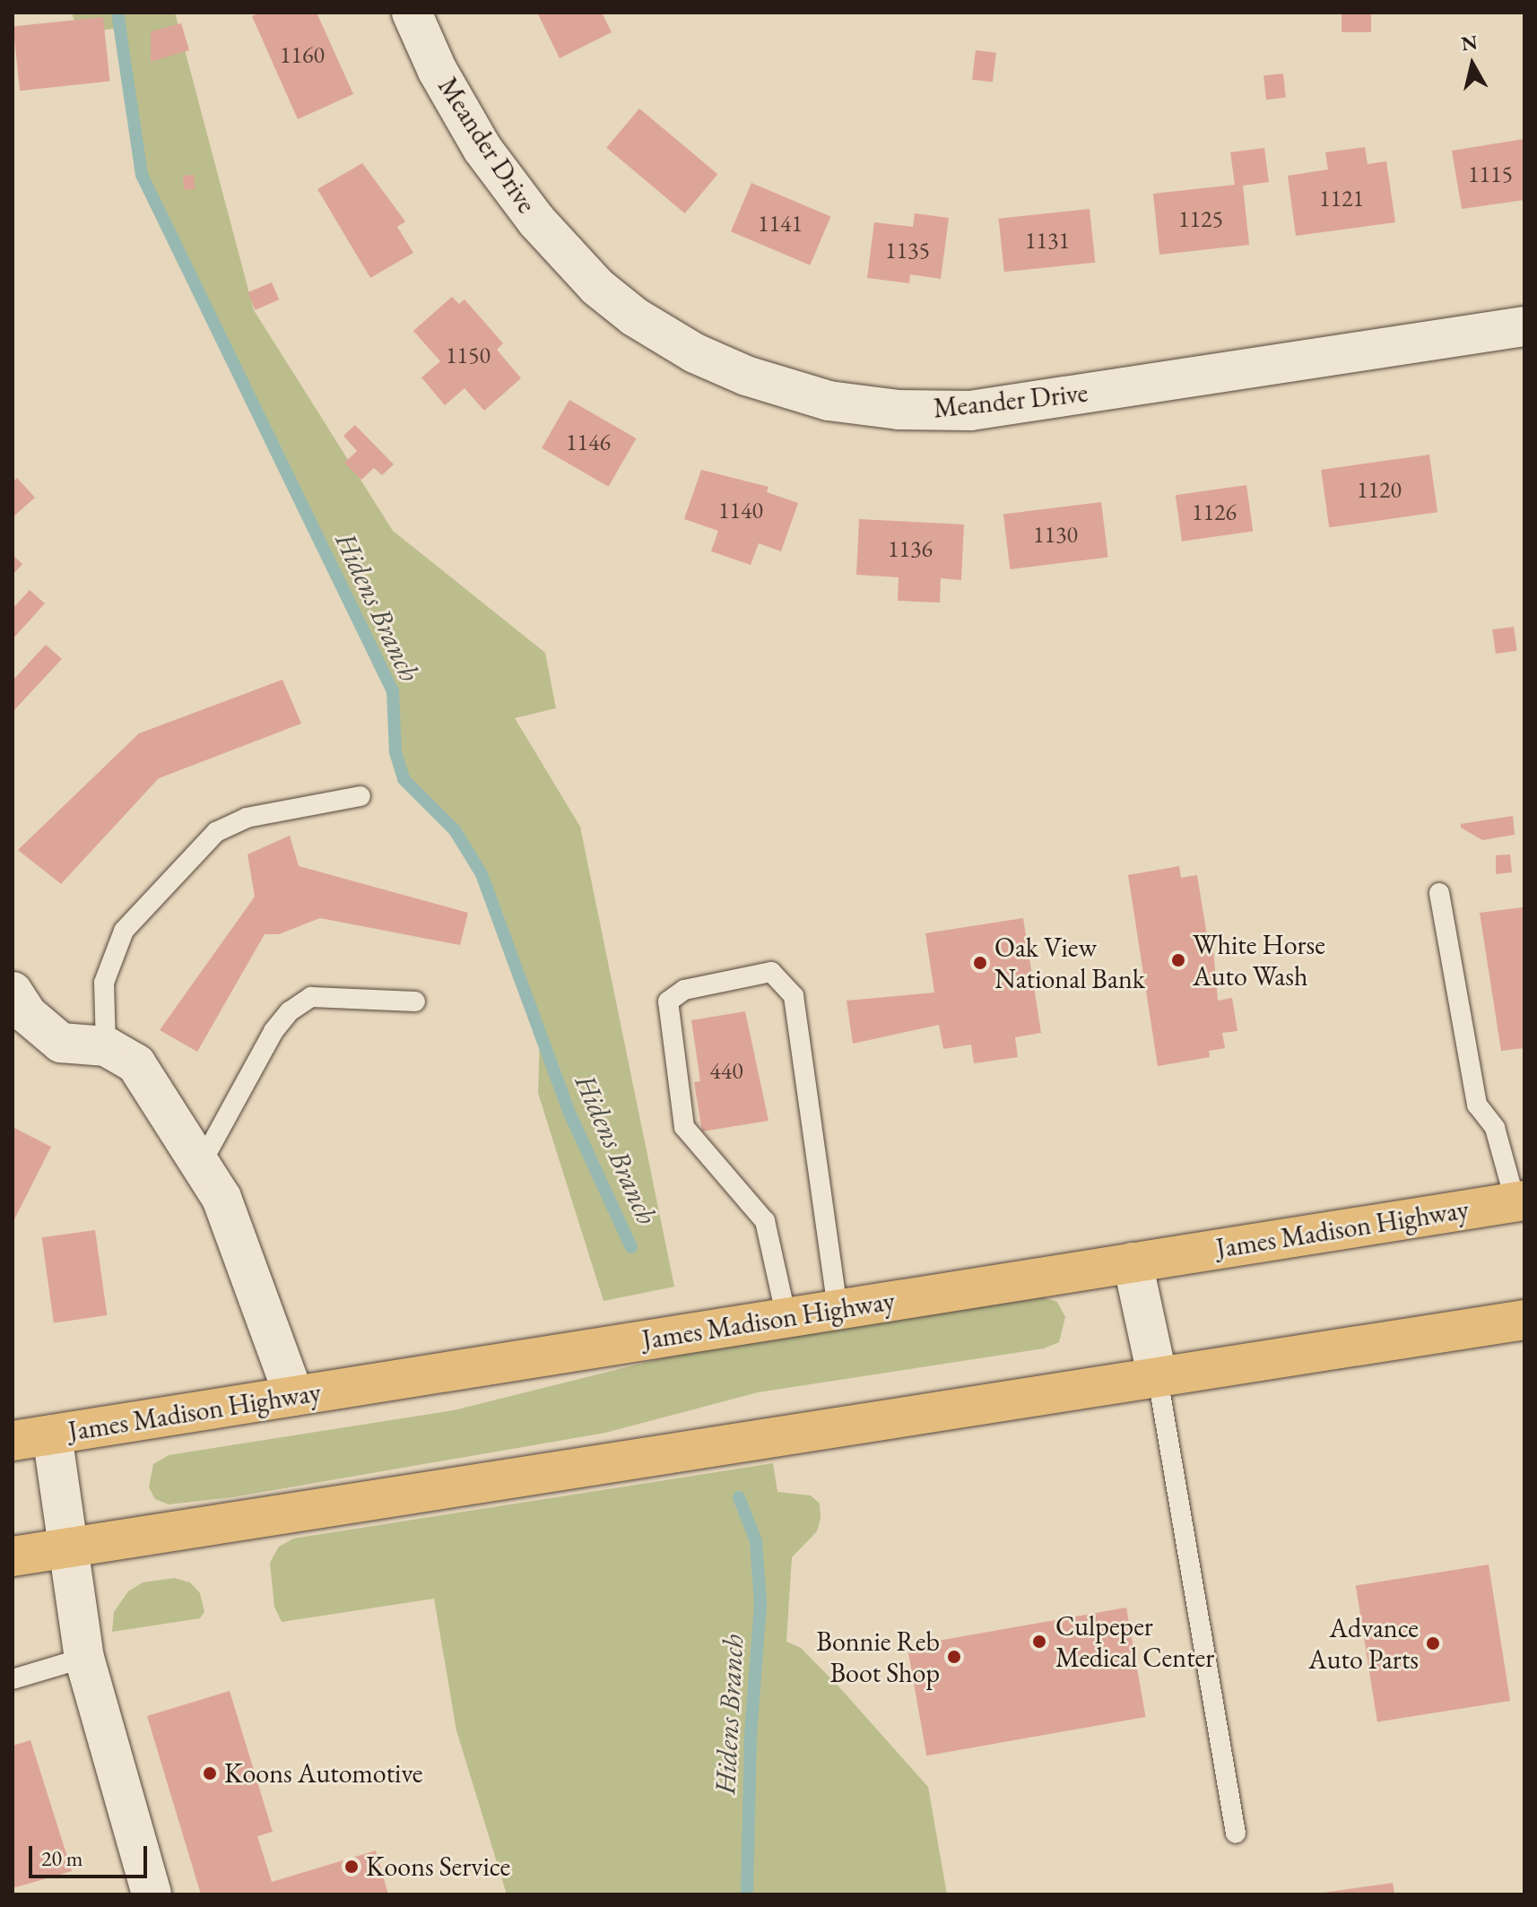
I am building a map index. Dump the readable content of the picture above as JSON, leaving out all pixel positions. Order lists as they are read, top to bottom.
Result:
{
  "streets": {
    "main road": ["James Madison Highway"],
    "street": ["Meander Drive"]
  },
  "water": ["Hidens Branch"],
  "places": [
    "White Horse Auto Wash",
    "Oak View National Bank",
    "Culpeper Medical Center",
    "Advance Auto Parts",
    "Bonnie Reb Boot Shop",
    "Koons Automotive",
    "Koons Service"
  ],
  "house_numbers": [
    "1160",
    "1115",
    "1121",
    "1125",
    "1141",
    "1131",
    "1135",
    "1150",
    "1146",
    "1120",
    "1140",
    "1126",
    "1130",
    "1136",
    "440"
  ],
  "scale_bar": "20 m",
  "north": "top"
}
